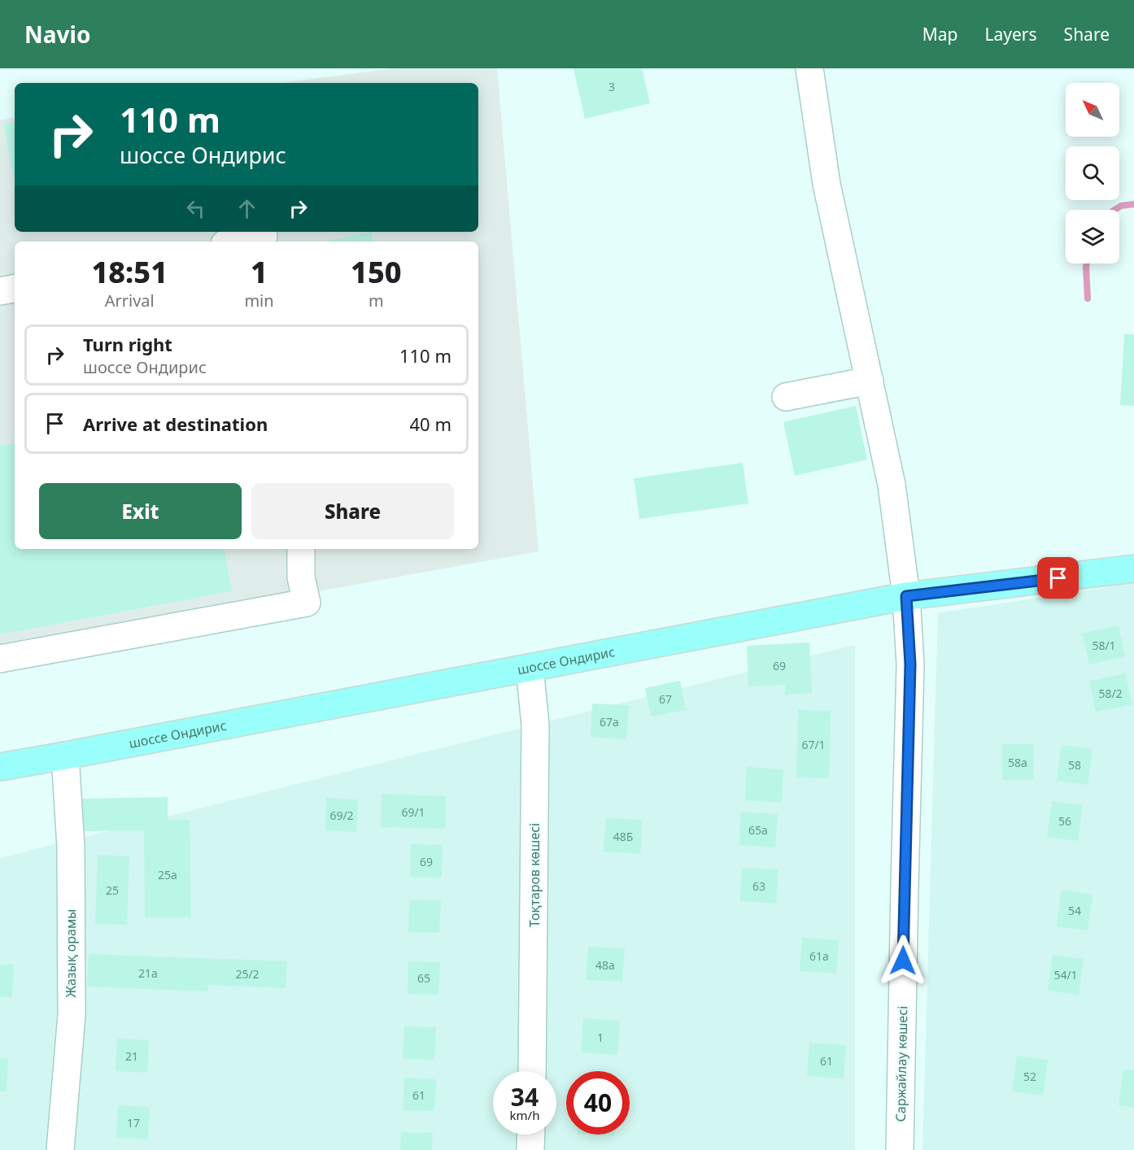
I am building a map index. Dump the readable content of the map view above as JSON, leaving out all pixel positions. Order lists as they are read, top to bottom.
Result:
{
  "streets": {
    "main road": ["шоссе Ондирис"],
    "street": ["Тоқтаров көшесі", "Жазық орамы", "Саржайлау көшесі"]
  },
  "crossings": [
    ["шоссе Ондирис", "Тоқтаров көшесі"],
    ["шоссе Ондирис", "Жазық орамы"],
    ["шоссе Ондирис", "Саржайлау көшесі"]
  ],
  "house_numbers": [
    "3",
    "58/1",
    "69",
    "58/2",
    "67",
    "67а",
    "67/1",
    "58а",
    "58",
    "69/1",
    "69/2",
    "56",
    "65а",
    "48Б",
    "69",
    "25а",
    "63",
    "25",
    "54",
    "61а",
    "48а",
    "21а",
    "25/2",
    "54/1",
    "65",
    "1",
    "21",
    "61",
    "52",
    "61",
    "17"
  ],
  "north": "top left",
  "page": {
    "header": "Navio",
    "nav": ["Map", "Layers", "Share"],
    "turn": ["110 m", "шоссе Ондирис"],
    "eta": [
      "18:51",
      "Arrival",
      "1",
      "min",
      "150",
      "m"
    ],
    "list": [
      {
        "name": "Turn right",
        "note": "шоссе Ондирис",
        "value": "110 m"
      },
      {
        "name": "Arrive at destination",
        "value": "40 m"
      }
    ],
    "buttons": ["Exit", "Share"],
    "speed": "34 km/h",
    "limit": "40"
  }
}
